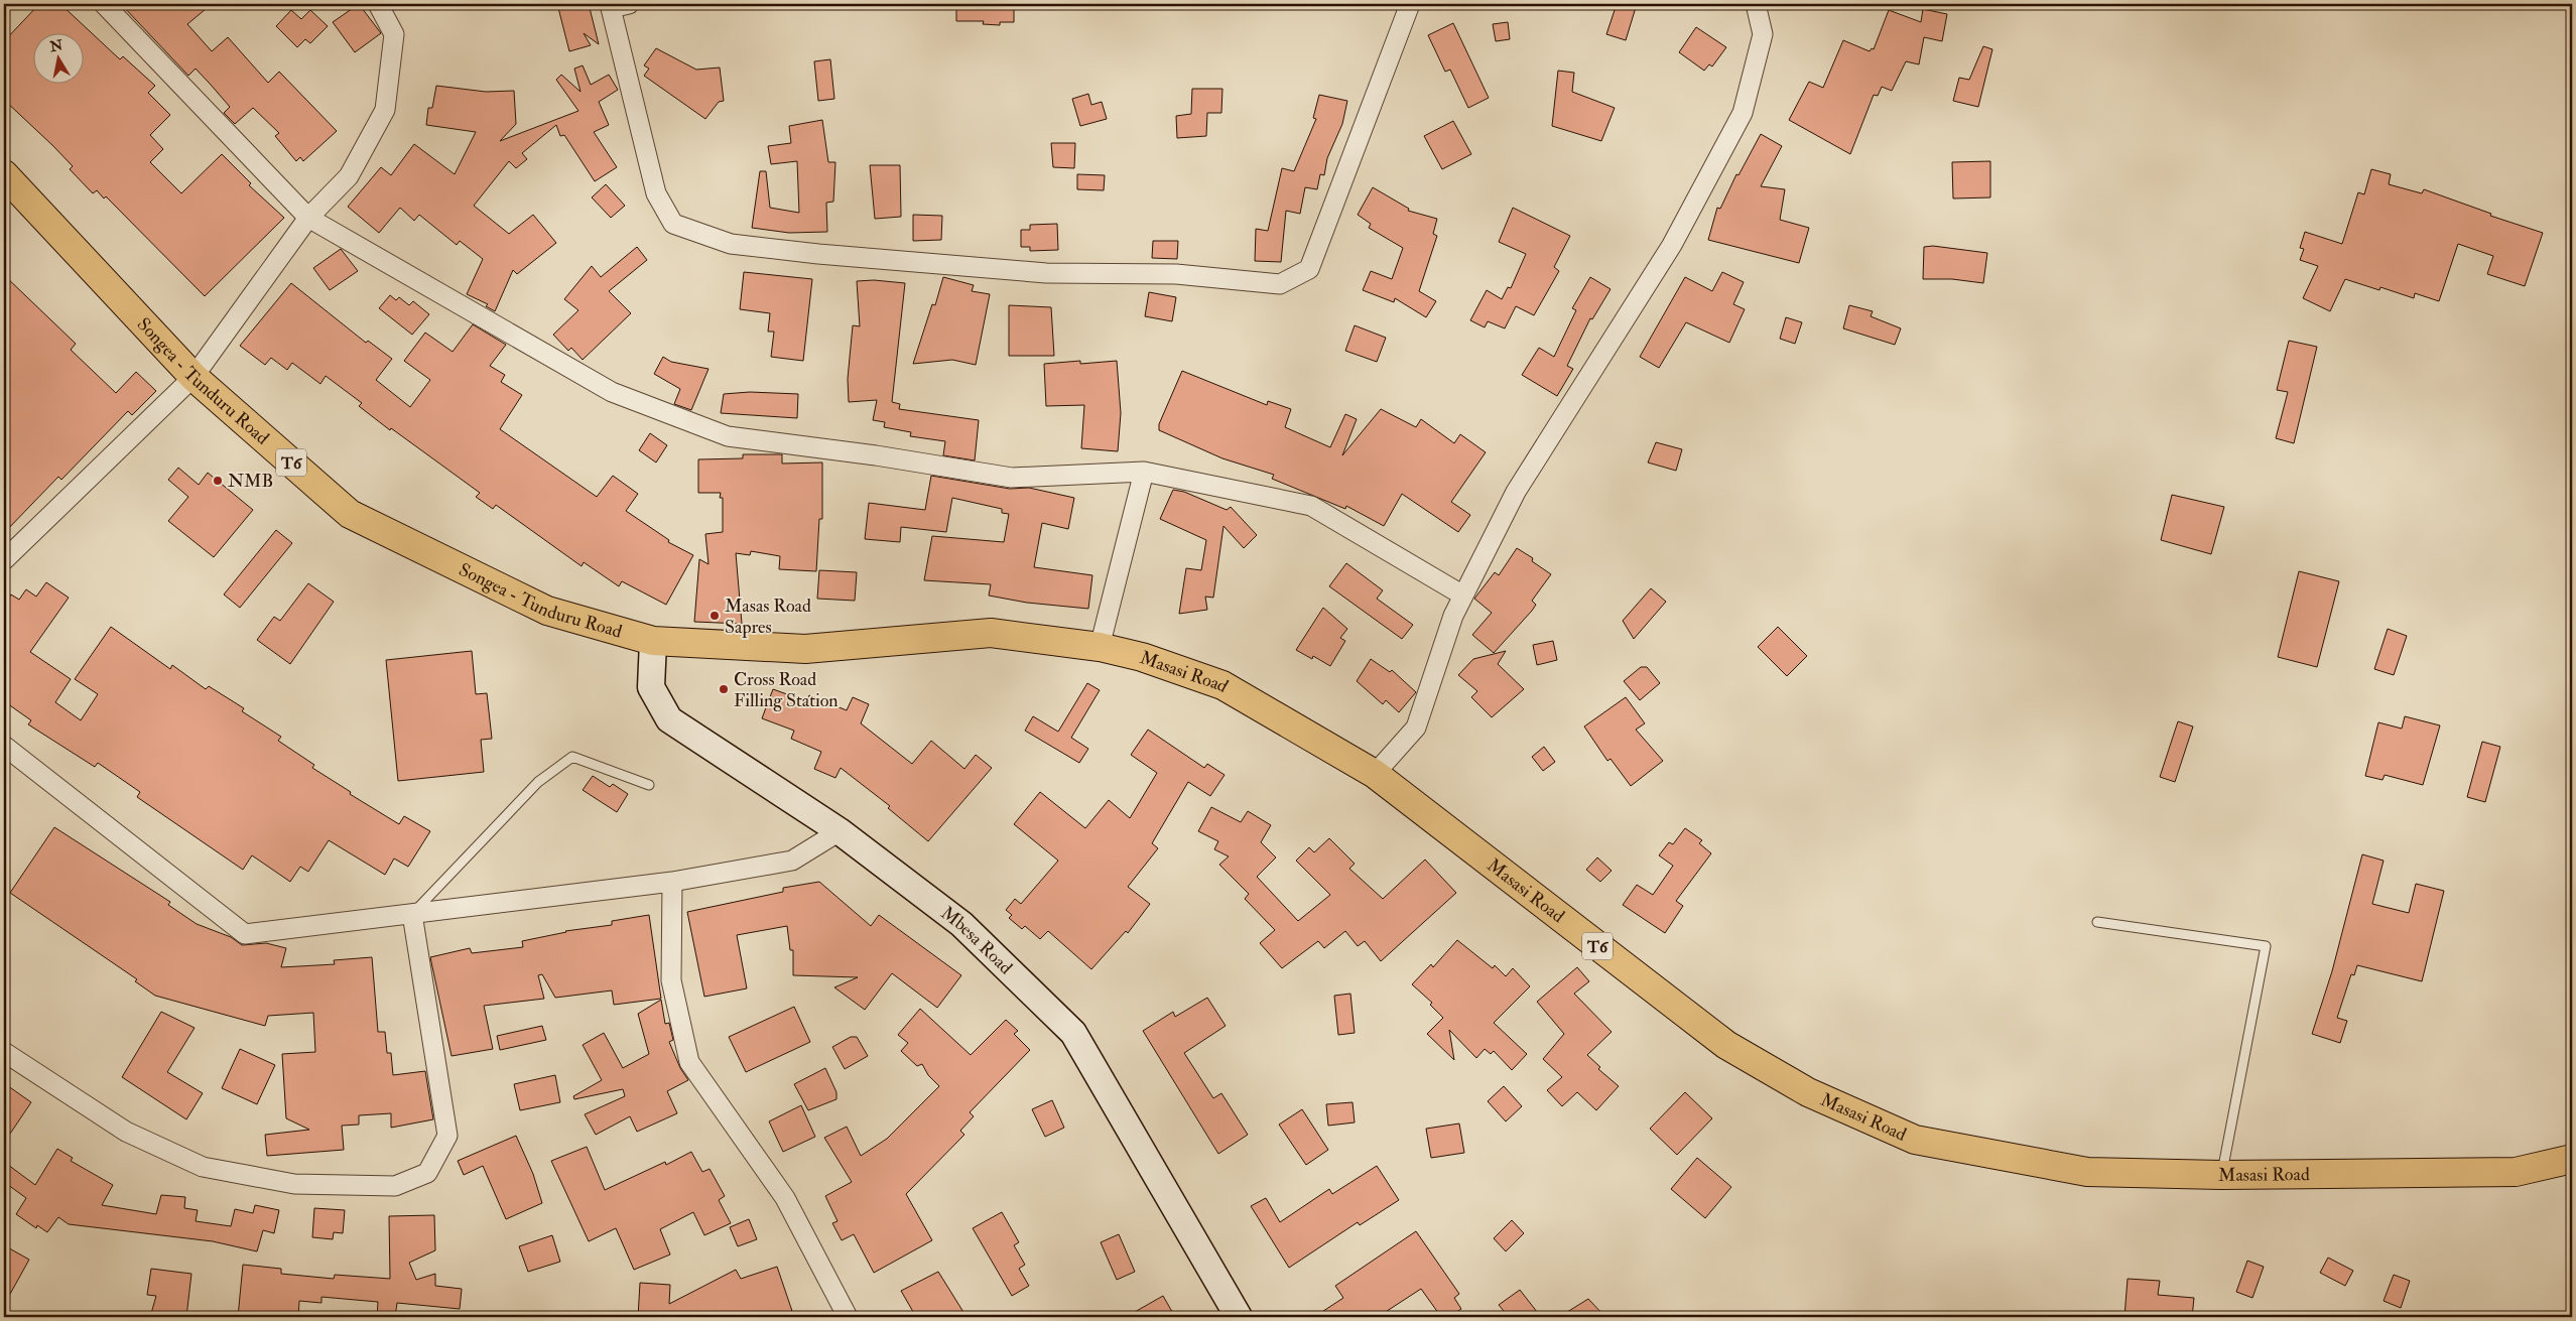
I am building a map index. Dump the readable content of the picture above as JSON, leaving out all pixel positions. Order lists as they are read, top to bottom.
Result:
{
  "streets": {
    "highway": ["Songea - Tunduru Road", "T6", "Masasi Road"],
    "main road": ["Mbesa Road"]
  },
  "crossings": [
    ["Songea - Tunduru Road", "Masasi Road"],
    ["Songea - Tunduru Road", "Mbesa Road"],
    ["Masasi Road", "Mbesa Road"]
  ],
  "places": ["NMB", "Masas Road Sapres", "Cross Road Filling Station"],
  "north": "top"
}
